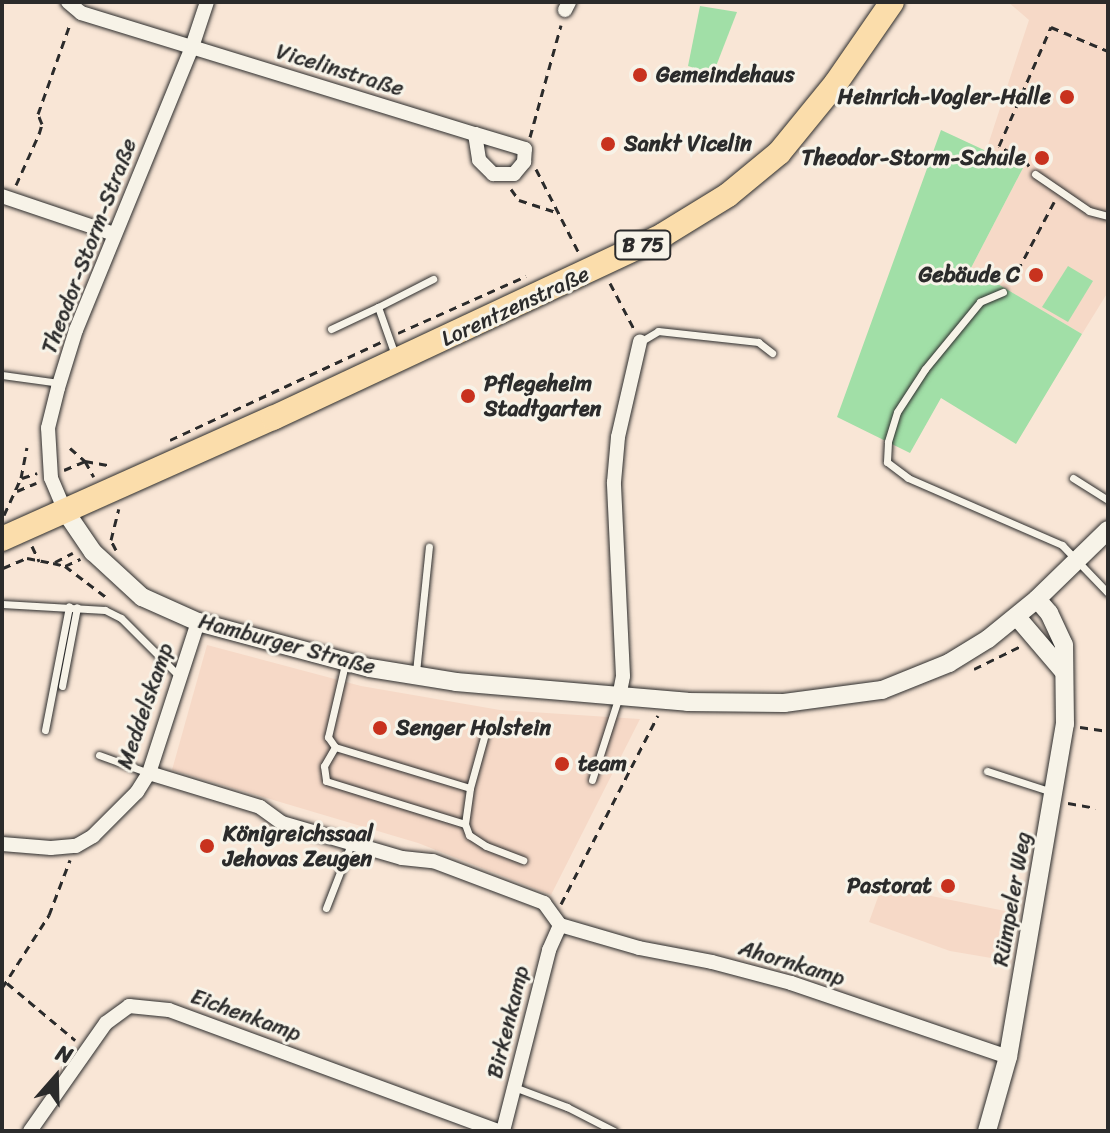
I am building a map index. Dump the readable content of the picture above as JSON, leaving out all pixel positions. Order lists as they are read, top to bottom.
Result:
{
  "streets": {
    "main road": ["B 75", "Lorentzenstraße"],
    "street": [
      "Vicelinstraße",
      "Theodor-Storm-Straße",
      "Hamburger Straße",
      "Meddelskamp",
      "Rümpeler Weg",
      "Ahornkamp",
      "Eichenkamp",
      "Birkenkamp"
    ]
  },
  "crossings": [
    ["Vicelinstraße", "Theodor-Storm-Straße"],
    ["B 75", "Theodor-Storm-Straße"],
    ["B 75", "Lorentzenstraße"],
    ["B 75", "Hamburger Straße"],
    ["Theodor-Storm-Straße", "Lorentzenstraße"],
    ["Theodor-Storm-Straße", "Hamburger Straße"],
    ["Lorentzenstraße", "Hamburger Straße"],
    ["Hamburger Straße", "Meddelskamp"],
    ["Hamburger Straße", "Rümpeler Weg"],
    ["Meddelskamp", "Ahornkamp"],
    ["Rümpeler Weg", "Ahornkamp"],
    ["Ahornkamp", "Birkenkamp"],
    ["Eichenkamp", "Birkenkamp"]
  ],
  "places": [
    "Gemeindehaus",
    "Heinrich-Vogler-Halle",
    "Sankt Vicelin",
    "Theodor-Storm-Schule",
    "Gebäude C",
    "Pflegeheim Stadtgarten",
    "Senger Holstein",
    "team",
    "Königreichssaal Jehovas Zeugen",
    "Pastorat"
  ],
  "north": "top"
}
